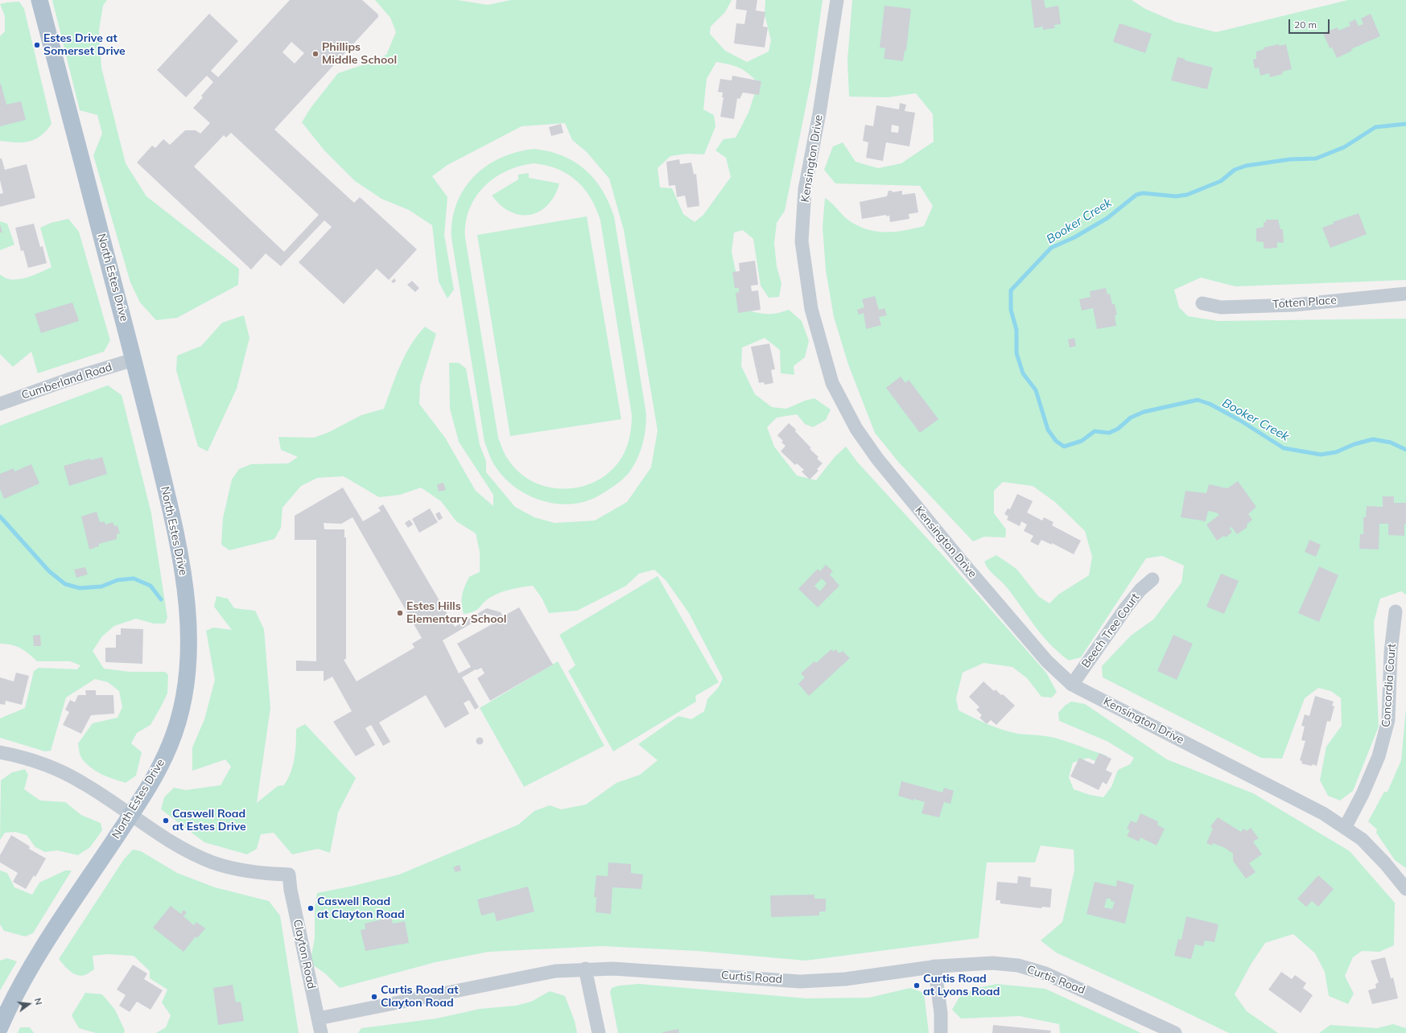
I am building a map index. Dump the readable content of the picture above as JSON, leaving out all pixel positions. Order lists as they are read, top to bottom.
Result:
{
  "streets": {
    "main road": ["North Estes Drive"],
    "street": [
      "Kensington Drive",
      "Totten Place",
      "Cumberland Road",
      "Beech Tree Court",
      "Concordia Court",
      "Clayton Road",
      "Curtis Road"
    ]
  },
  "crossings": [
    ["Kensington Drive", "Beech Tree Court"],
    ["Kensington Drive", "Concordia Court"],
    ["North Estes Drive", "Cumberland Road"],
    ["North Estes Drive", "Clayton Road"],
    ["Clayton Road", "Curtis Road"]
  ],
  "water": ["Booker Creek"],
  "places": [
    "Estes Drive at Somerset Drive",
    "Phillips Middle School",
    "Estes Hills Elementary School",
    "Caswell Road at Estes Drive",
    "Caswell Road at Clayton Road",
    "Curtis Road at Lyons Road",
    "Curtis Road at Clayton Road"
  ],
  "scale_bar": "20 m",
  "north": "right"
}
